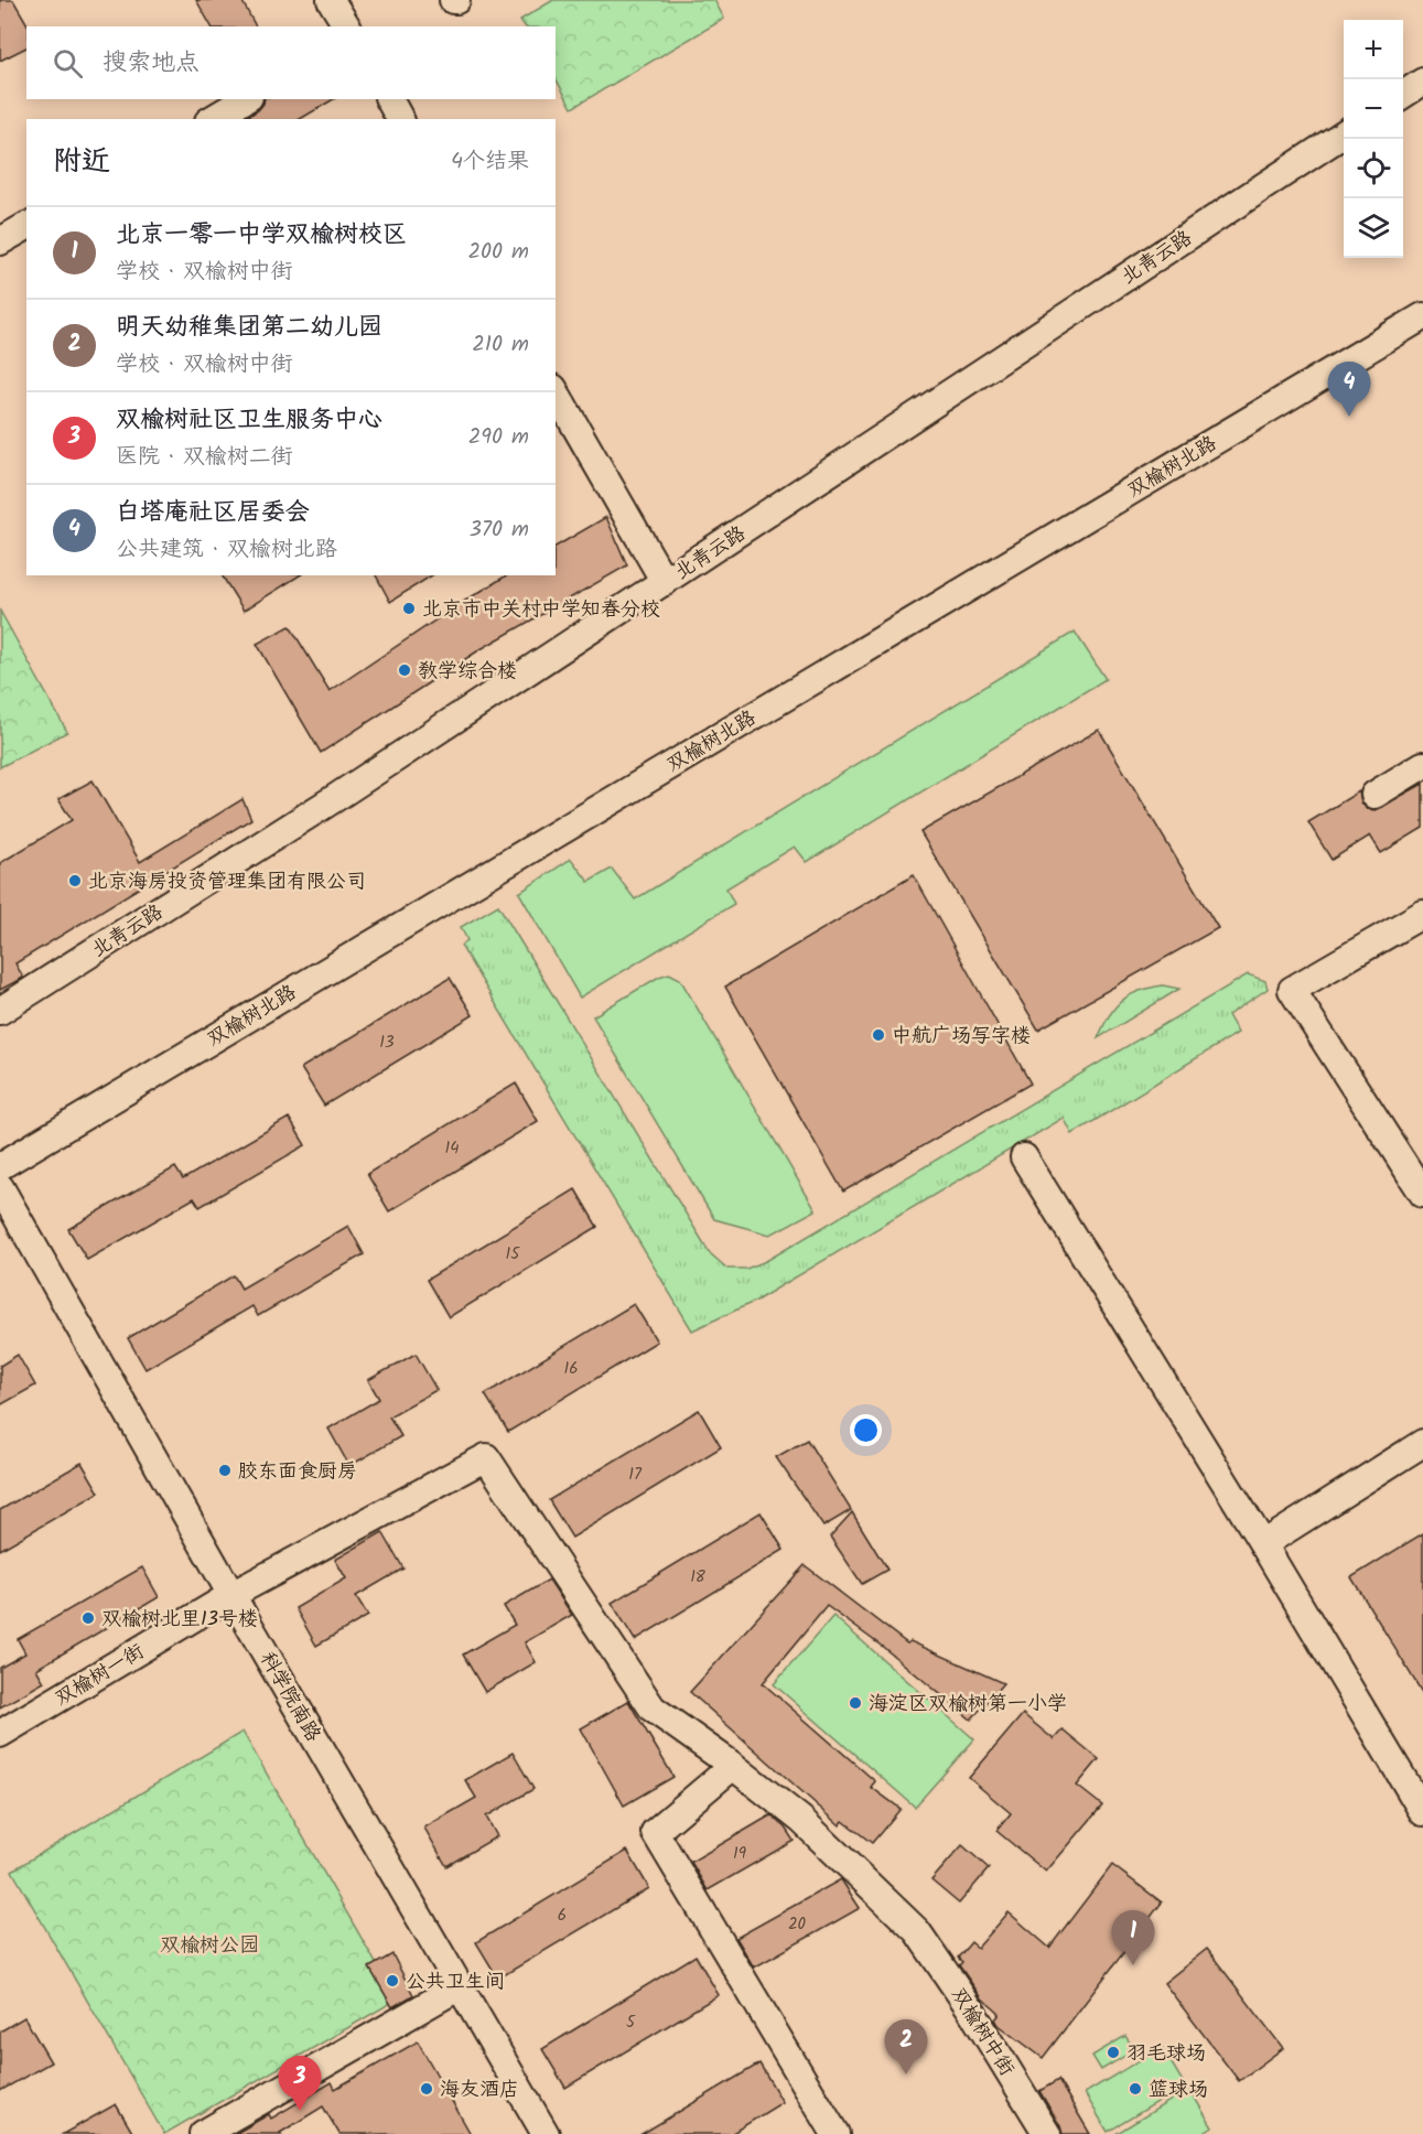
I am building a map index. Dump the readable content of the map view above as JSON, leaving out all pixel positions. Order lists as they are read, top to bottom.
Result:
{
  "streets": {
    "street": [
      "北青云路",
      "双榆树北路",
      "双榆树一街",
      "科学院南路",
      "双榆树中街"
    ]
  },
  "crossings": [
    ["双榆树一街", "科学院南路"],
    ["双榆树一街", "双榆树中街"]
  ],
  "parks": ["双榆树公园"],
  "places": [
    "北京市中关村中学知春分校",
    "教学综合楼",
    "北京海房投资管理集团有限公司",
    "中航广场写字楼",
    "胶东面食厨房",
    "双榆树北里13号楼",
    "海淀区双榆树第一小学",
    "公共卫生间",
    "羽毛球场",
    "海友酒店",
    "篮球场"
  ],
  "house_numbers": [
    "13",
    "14",
    "15",
    "16",
    "17",
    "18",
    "19",
    "6",
    "20",
    "5"
  ],
  "page": {
    "map_buttons": ["+", "−"],
    "search": "搜索地点",
    "heading": ["附近", "4个结果"],
    "list": [
      {
        "mark": "1",
        "name": "北京一零一中学双榆树校区",
        "note": "学校 · 双榆树中街",
        "value": "200 m"
      },
      {
        "mark": "2",
        "name": "明天幼稚集团第二幼儿园",
        "note": "学校 · 双榆树中街",
        "value": "210 m"
      },
      {
        "mark": "3",
        "name": "双榆树社区卫生服务中心",
        "note": "医院 · 双榆树二街",
        "value": "290 m"
      },
      {
        "mark": "4",
        "name": "白塔庵社区居委会",
        "note": "公共建筑 · 双榆树北路",
        "value": "370 m"
      }
    ],
    "pins": [
      "4",
      "1",
      "2",
      "3"
    ]
  }
}
